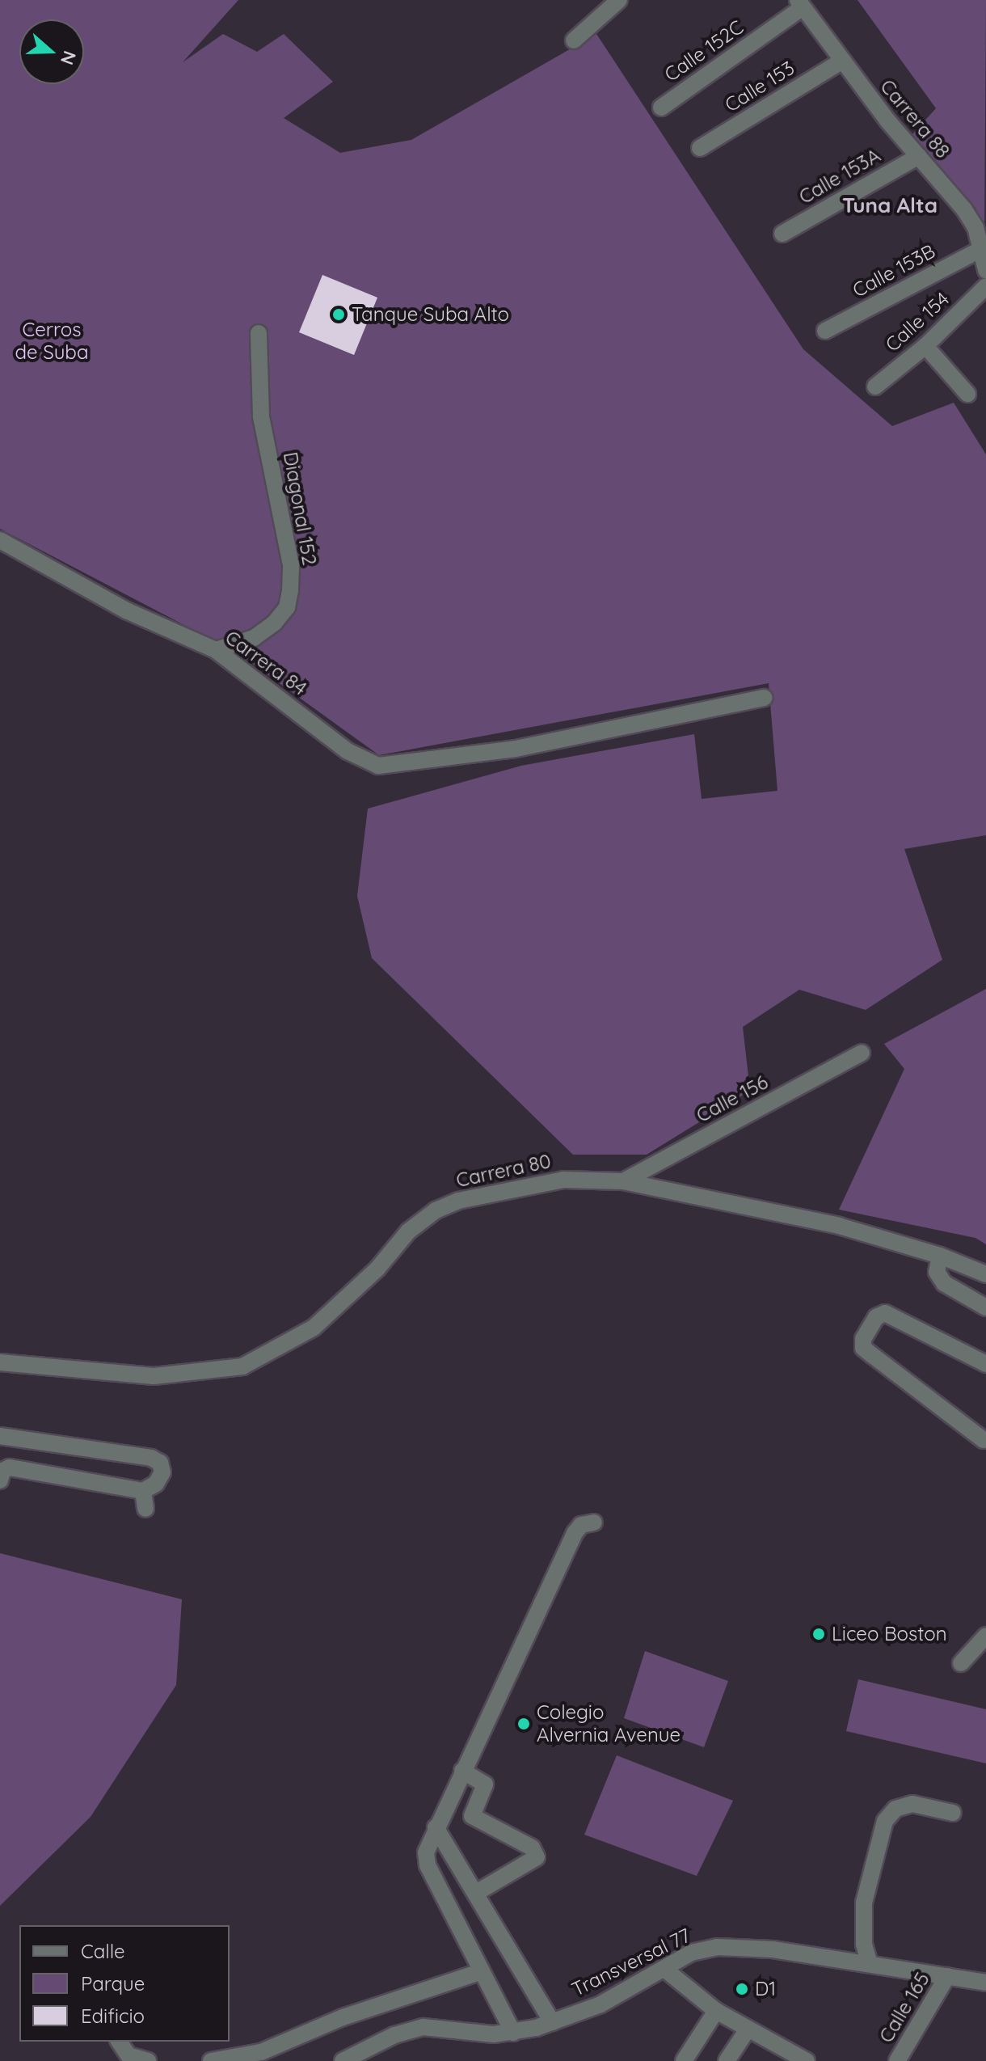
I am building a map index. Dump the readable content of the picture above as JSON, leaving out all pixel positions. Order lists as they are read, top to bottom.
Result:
{
  "streets": {
    "street": [
      "Calle 152C",
      "Calle 153",
      "Carrera 88",
      "Calle 153A",
      "Calle 153B",
      "Calle 154",
      "Diagonal 152",
      "Carrera 84",
      "Calle 156",
      "Carrera 80",
      "Transversal 77",
      "Calle 165"
    ]
  },
  "crossings": [
    ["Calle 152C", "Carrera 88"],
    ["Calle 153", "Carrera 88"],
    ["Carrera 88", "Calle 153A"],
    ["Carrera 88", "Calle 153B"],
    ["Diagonal 152", "Carrera 84"],
    ["Calle 156", "Carrera 80"],
    ["Transversal 77", "Calle 165"]
  ],
  "districts": ["Tuna Alta"],
  "parks": ["Cerros de Suba"],
  "places": [
    "Tanque Suba Alto",
    "Liceo Boston",
    "Colegio Alvernia Avenue",
    "D1"
  ],
  "legend": ["Calle", "Parque", "Edificio"],
  "north": "right"
}
